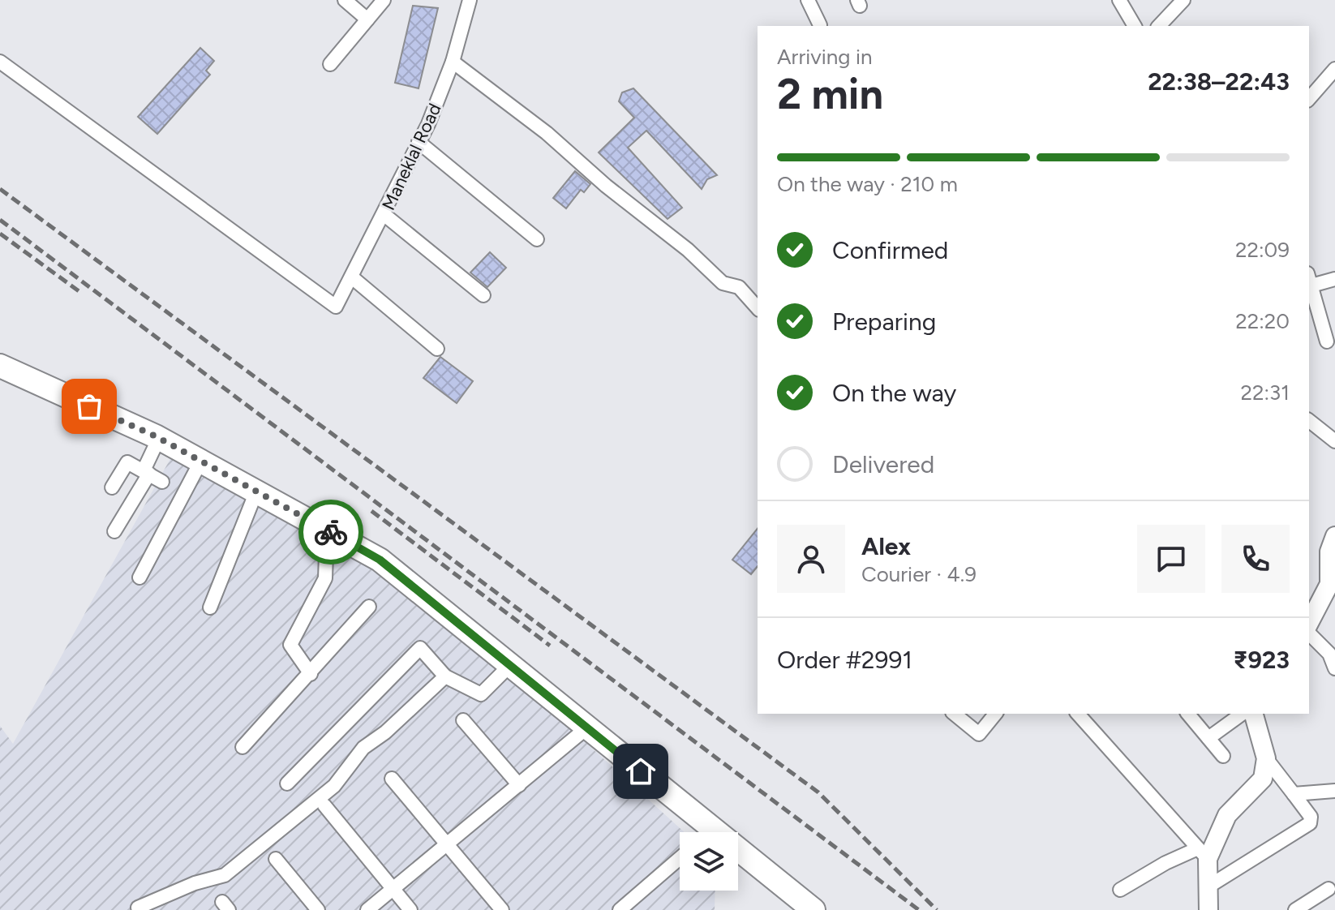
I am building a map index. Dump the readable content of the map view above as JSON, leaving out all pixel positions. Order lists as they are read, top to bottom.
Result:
{
  "streets": {
    "street": ["Maneklal Road"]
  },
  "page": {
    "heading": ["2 min", "Arriving in", "22:38–22:43"],
    "panel": [
      "Alex",
      "Courier · 4.9",
      "Order #2991",
      "₹923"
    ],
    "bar": "On the way · 210 m",
    "list": [
      ["Confirmed", "22:09"],
      ["Preparing", "22:20"],
      ["On the way", "22:31"],
      "Delivered"
    ]
  }
}
